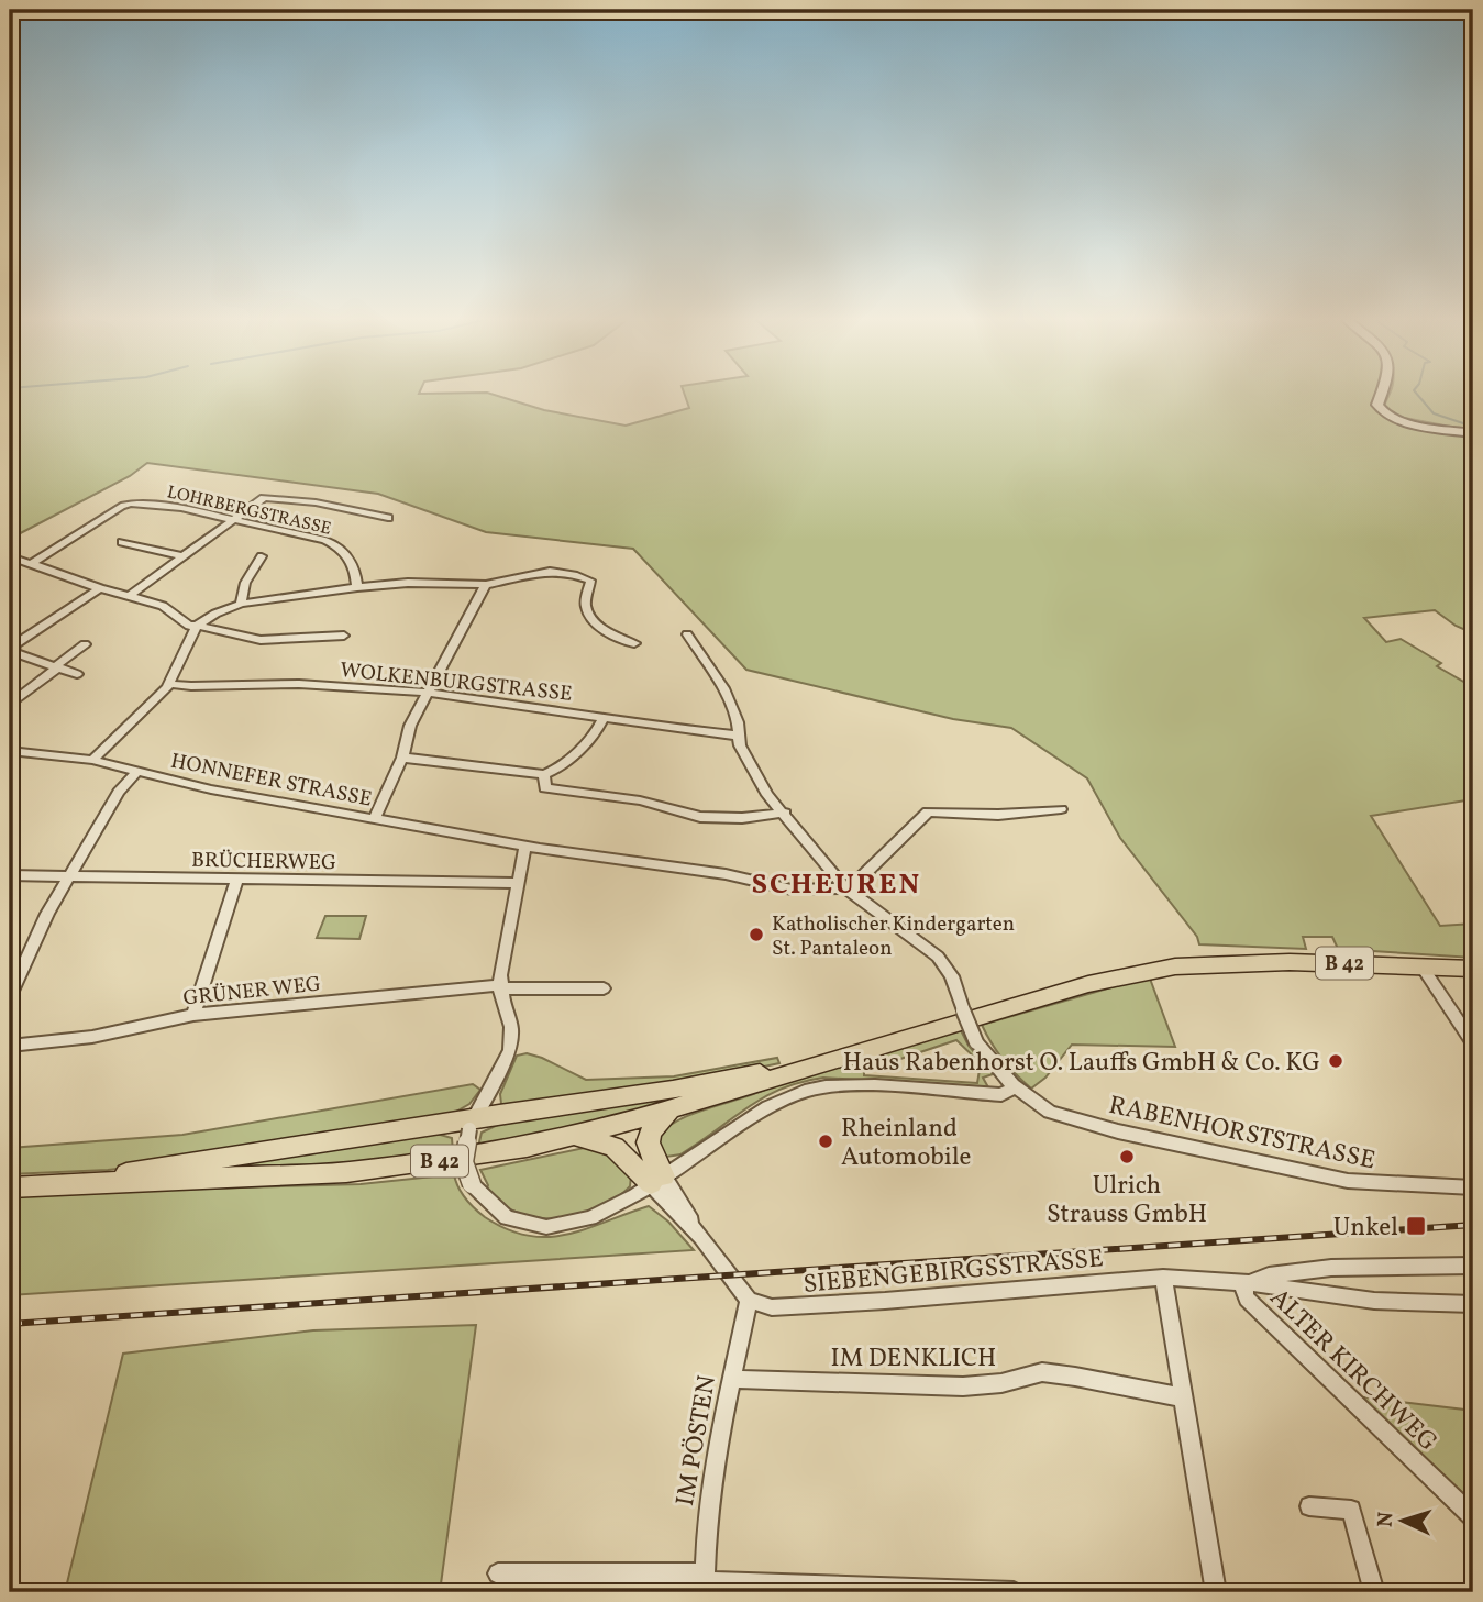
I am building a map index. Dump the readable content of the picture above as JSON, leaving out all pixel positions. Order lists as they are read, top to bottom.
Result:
{
  "streets": {
    "main road": ["B 42"],
    "street": [
      "LOHRBERGSTRASSE",
      "WOLKENBURGSTRASSE",
      "HONNEFER STRASSE",
      "BRÜCHERWEG",
      "GRÜNER WEG",
      "RABENHORSTSTRASSE",
      "SIEBENGEBIRGSSTRASSE",
      "IM DENKLICH",
      "ALTER KIRCHWEG",
      "IM PÖSTEN"
    ]
  },
  "crossings": [
    ["WOLKENBURGSTRASSE", "RABENHORSTSTRASSE"],
    ["HONNEFER STRASSE", "RABENHORSTSTRASSE"],
    ["SIEBENGEBIRGSSTRASSE", "ALTER KIRCHWEG"],
    ["SIEBENGEBIRGSSTRASSE", "IM PÖSTEN"],
    ["IM DENKLICH", "IM PÖSTEN"]
  ],
  "districts": ["SCHEUREN"],
  "places": {
    "other": [
      "Katholischer Kindergarten St. Pantaleon",
      "Haus Rabenhorst O. Lauffs GmbH & Co. KG",
      "Rheinland Automobile",
      "Ulrich Strauss GmbH"
    ],
    "transit": ["Unkel"]
  },
  "north": "left"
}
